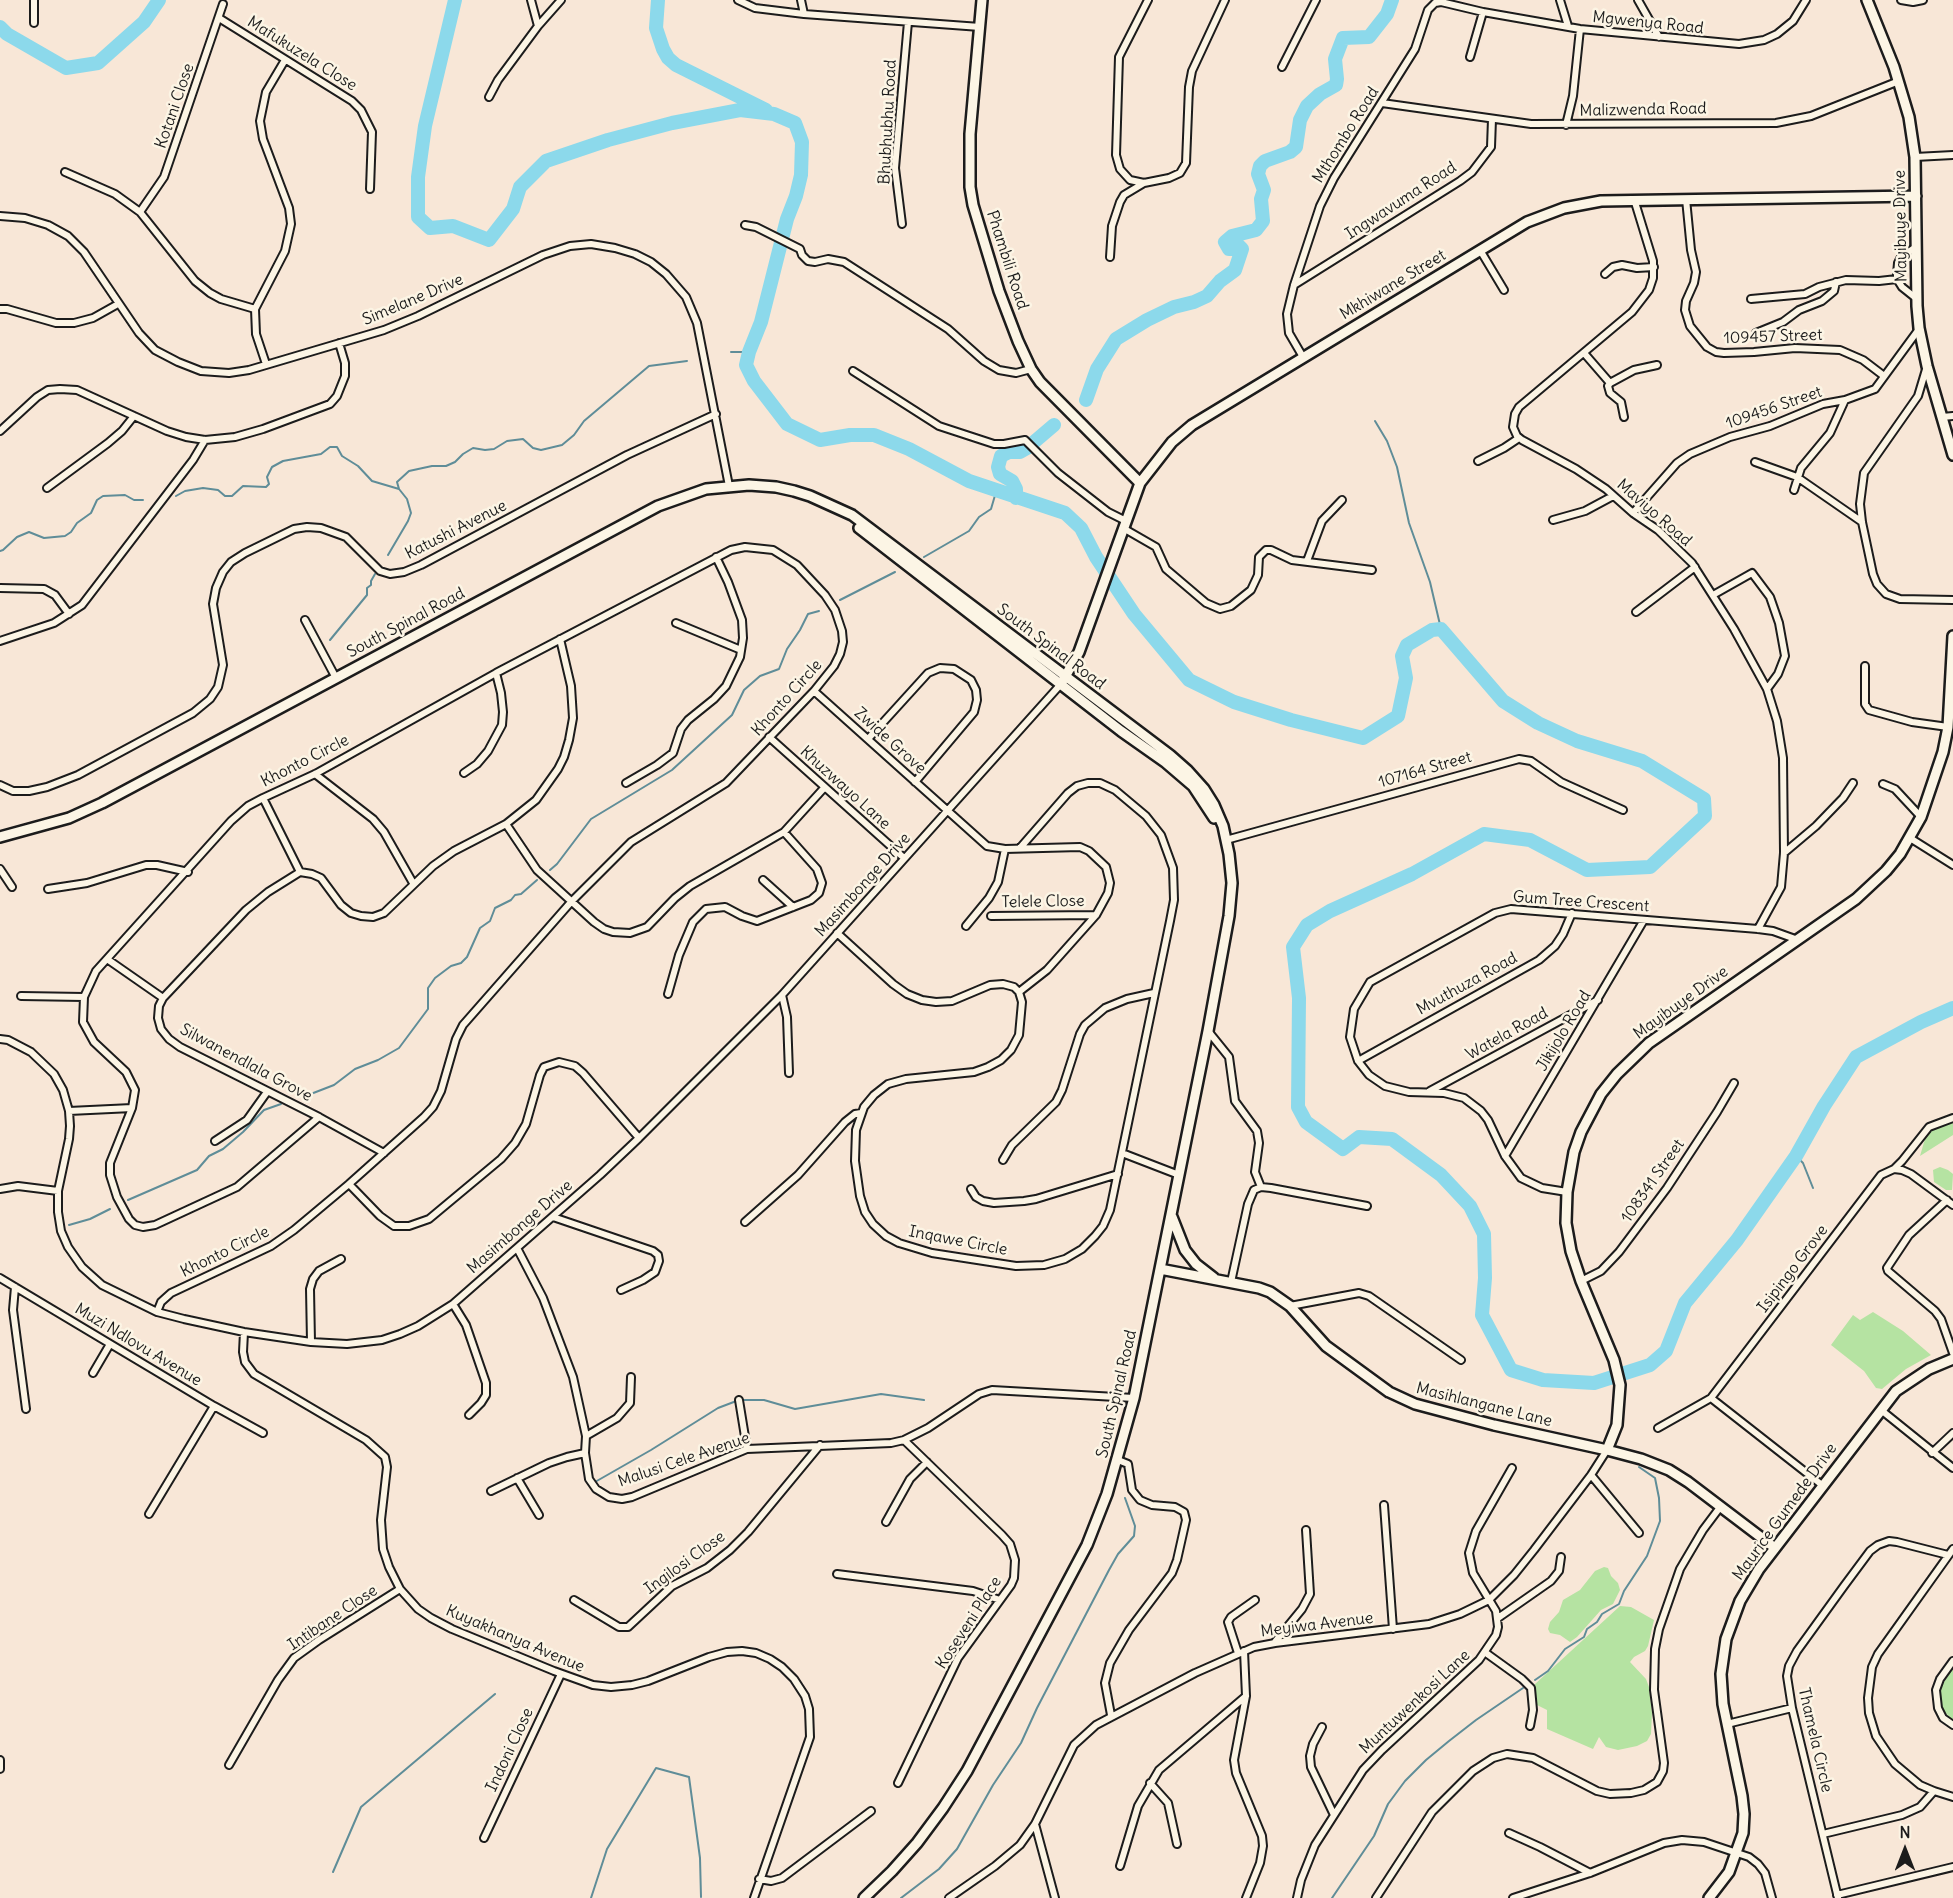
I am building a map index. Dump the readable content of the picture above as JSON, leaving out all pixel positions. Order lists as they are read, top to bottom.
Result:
{
  "streets": {
    "street": [
      "Mgwenya Road",
      "Mafukuzela Close",
      "Kotani Close",
      "Malizwenda Road",
      "Bhubhubhu Road",
      "Mthombo Road",
      "Ingwavuma Road",
      "Mayibuye Drive",
      "Phambili Road",
      "Mkhiwane Street",
      "Simelane Drive",
      "109457 Street",
      "109456 Street",
      "Maviyo Road",
      "Katushi Avenue",
      "South Spinal Road",
      "Khonto Circle",
      "Zwide Grove",
      "107164 Street",
      "Khuzwayo Lane",
      "Masimbonge Drive",
      "Telele Close",
      "Gum Tree Crescent",
      "Mvuthuza Road",
      "Jikijolo Road",
      "Watela Road",
      "Silwanendlala Grove",
      "108341 Street",
      "Inqawe Circle",
      "Isipingo Grove",
      "Muzi Ndlovu Avenue",
      "Masihlangane Lane",
      "Malusi Cele Avenue",
      "Maurice Gumede Drive",
      "Ingilosi Close",
      "Intibane Close",
      "Koseveni Place",
      "Meyiwa Avenue",
      "Kuyakhanya Avenue",
      "Muntuwenkosi Lane",
      "Thamela Circle",
      "Indoni Close"
    ]
  },
  "crossings": [
    ["Mgwenya Road", "Mthombo Road"],
    ["Mafukuzela Close", "Kotani Close"],
    ["Malizwenda Road", "Mthombo Road"],
    ["Malizwenda Road", "Ingwavuma Road"],
    ["Malizwenda Road", "Mayibuye Drive"],
    ["Mthombo Road", "Ingwavuma Road"],
    ["Mthombo Road", "Mkhiwane Street"],
    ["Mayibuye Drive", "Mkhiwane Street"],
    ["Mayibuye Drive", "109456 Street"],
    ["Mayibuye Drive", "Gum Tree Crescent"],
    ["Mayibuye Drive", "108341 Street"],
    ["Mayibuye Drive", "Masihlangane Lane"],
    ["Mayibuye Drive", "Meyiwa Avenue"],
    ["Phambili Road", "Mkhiwane Street"],
    ["Mkhiwane Street", "109457 Street"],
    ["Mkhiwane Street", "South Spinal Road"],
    ["Mkhiwane Street", "Masimbonge Drive"],
    ["Simelane Drive", "Katushi Avenue"],
    ["Simelane Drive", "South Spinal Road"],
    ["109457 Street", "109456 Street"],
    ["109456 Street", "Maviyo Road"],
    ["Maviyo Road", "Gum Tree Crescent"],
    ["South Spinal Road", "107164 Street"],
    ["South Spinal Road", "Masimbonge Drive"],
    ["South Spinal Road", "Masihlangane Lane"],
    ["South Spinal Road", "Malusi Cele Avenue"],
    ["Khonto Circle", "Zwide Grove"],
    ["Khonto Circle", "Khuzwayo Lane"],
    ["Khonto Circle", "Masimbonge Drive"],
    ["Khonto Circle", "Silwanendlala Grove"],
    ["Zwide Grove", "Masimbonge Drive"],
    ["Khuzwayo Lane", "Masimbonge Drive"],
    ["Masimbonge Drive", "Malusi Cele Avenue"],
    ["Masimbonge Drive", "Kuyakhanya Avenue"],
    ["Gum Tree Crescent", "Mvuthuza Road"],
    ["Gum Tree Crescent", "Jikijolo Road"],
    ["Jikijolo Road", "Watela Road"],
    ["Masihlangane Lane", "Maurice Gumede Drive"],
    ["Masihlangane Lane", "Meyiwa Avenue"],
    ["Malusi Cele Avenue", "Ingilosi Close"],
    ["Malusi Cele Avenue", "Koseveni Place"],
    ["Intibane Close", "Kuyakhanya Avenue"],
    ["Kuyakhanya Avenue", "Indoni Close"]
  ],
  "north": "top"
}
